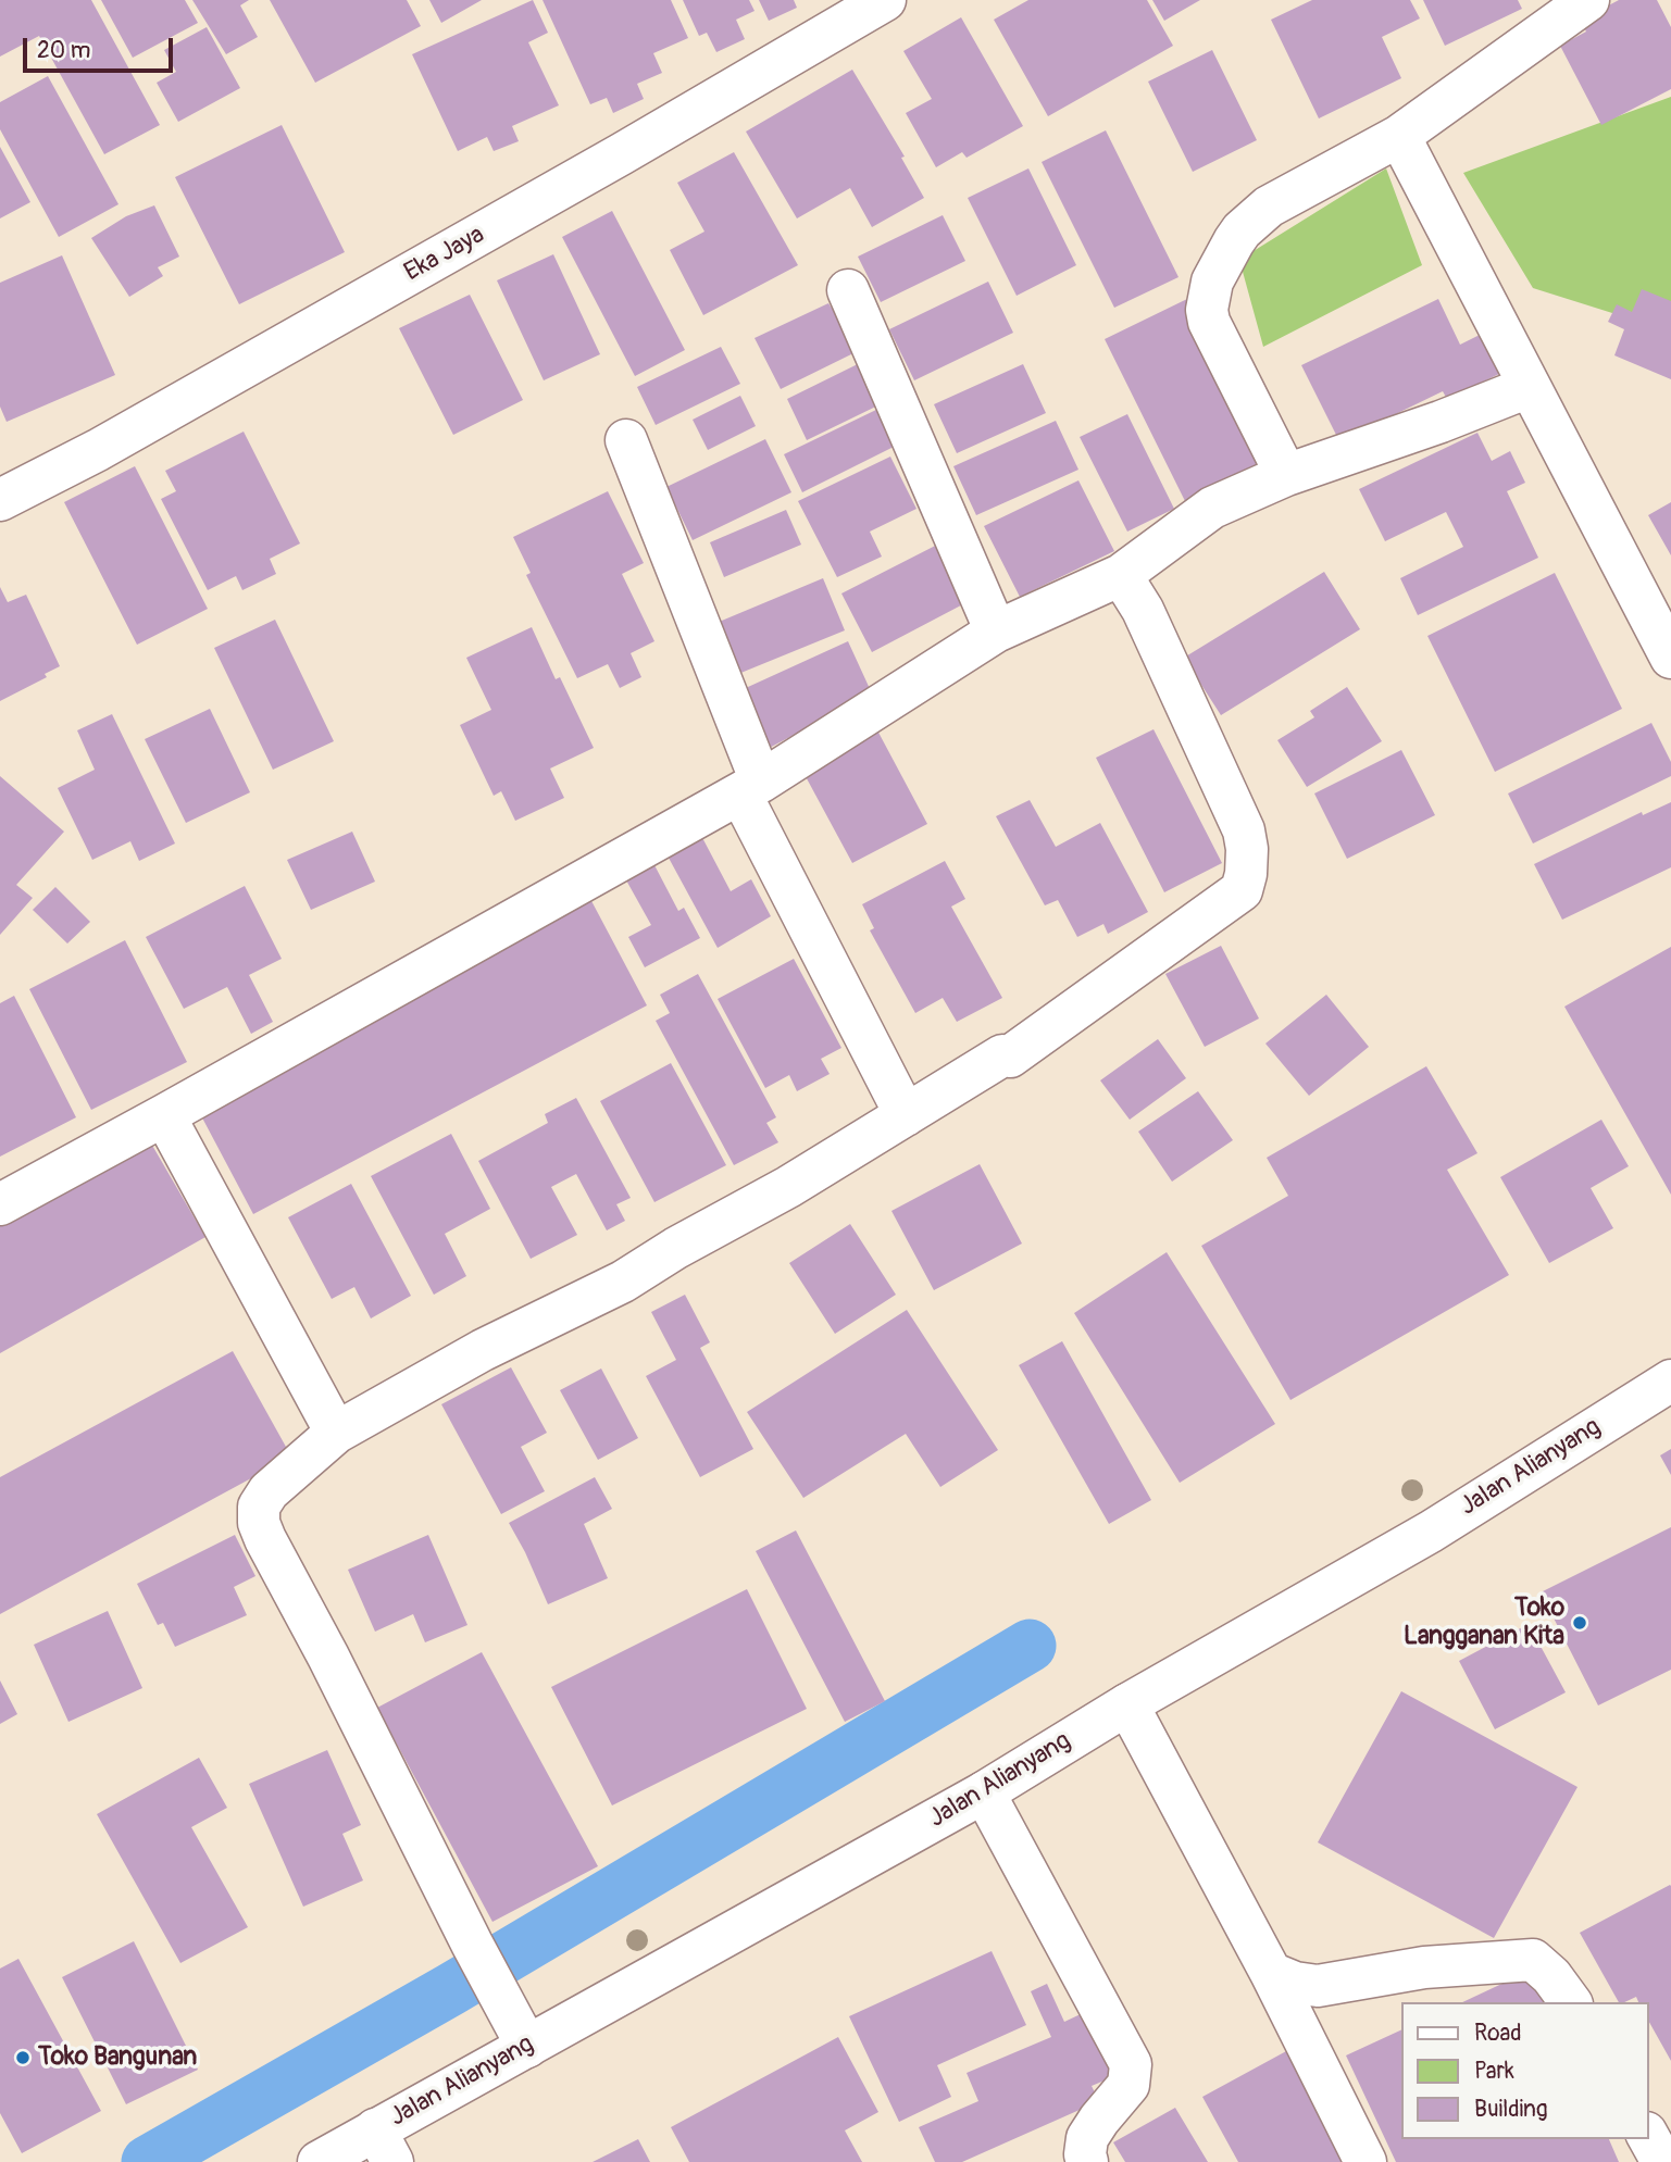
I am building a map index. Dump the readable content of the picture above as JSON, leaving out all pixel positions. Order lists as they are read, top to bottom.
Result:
{
  "streets": {
    "street": ["Eka Jaya", "Jalan Alianyang"]
  },
  "places": ["Toko Langganan Kita", "Toko Bangunan"],
  "legend": ["Road", "Park", "Building"],
  "scale_bar": "20 m"
}
